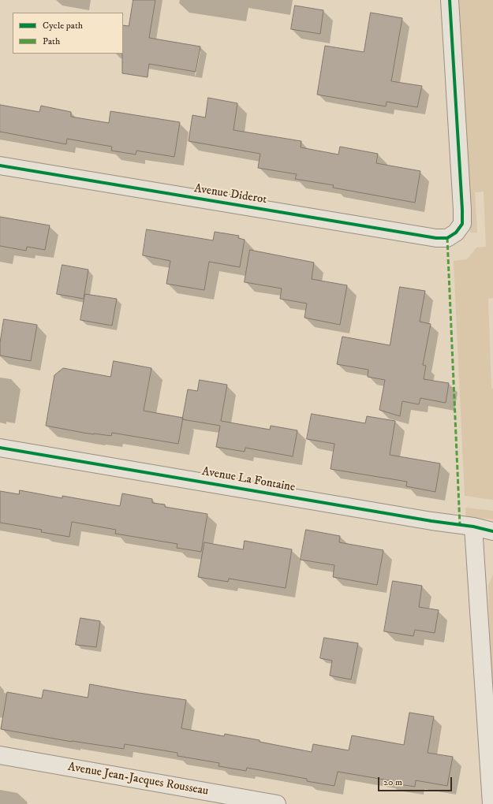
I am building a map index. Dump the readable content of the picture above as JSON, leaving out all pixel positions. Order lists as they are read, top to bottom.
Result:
{
  "streets": {
    "street": ["Avenue Diderot", "Avenue La Fontaine", "Avenue Jean-Jacques Rousseau"]
  },
  "legend": ["Cycle path", "Path"],
  "scale_bar": "20 m"
}
